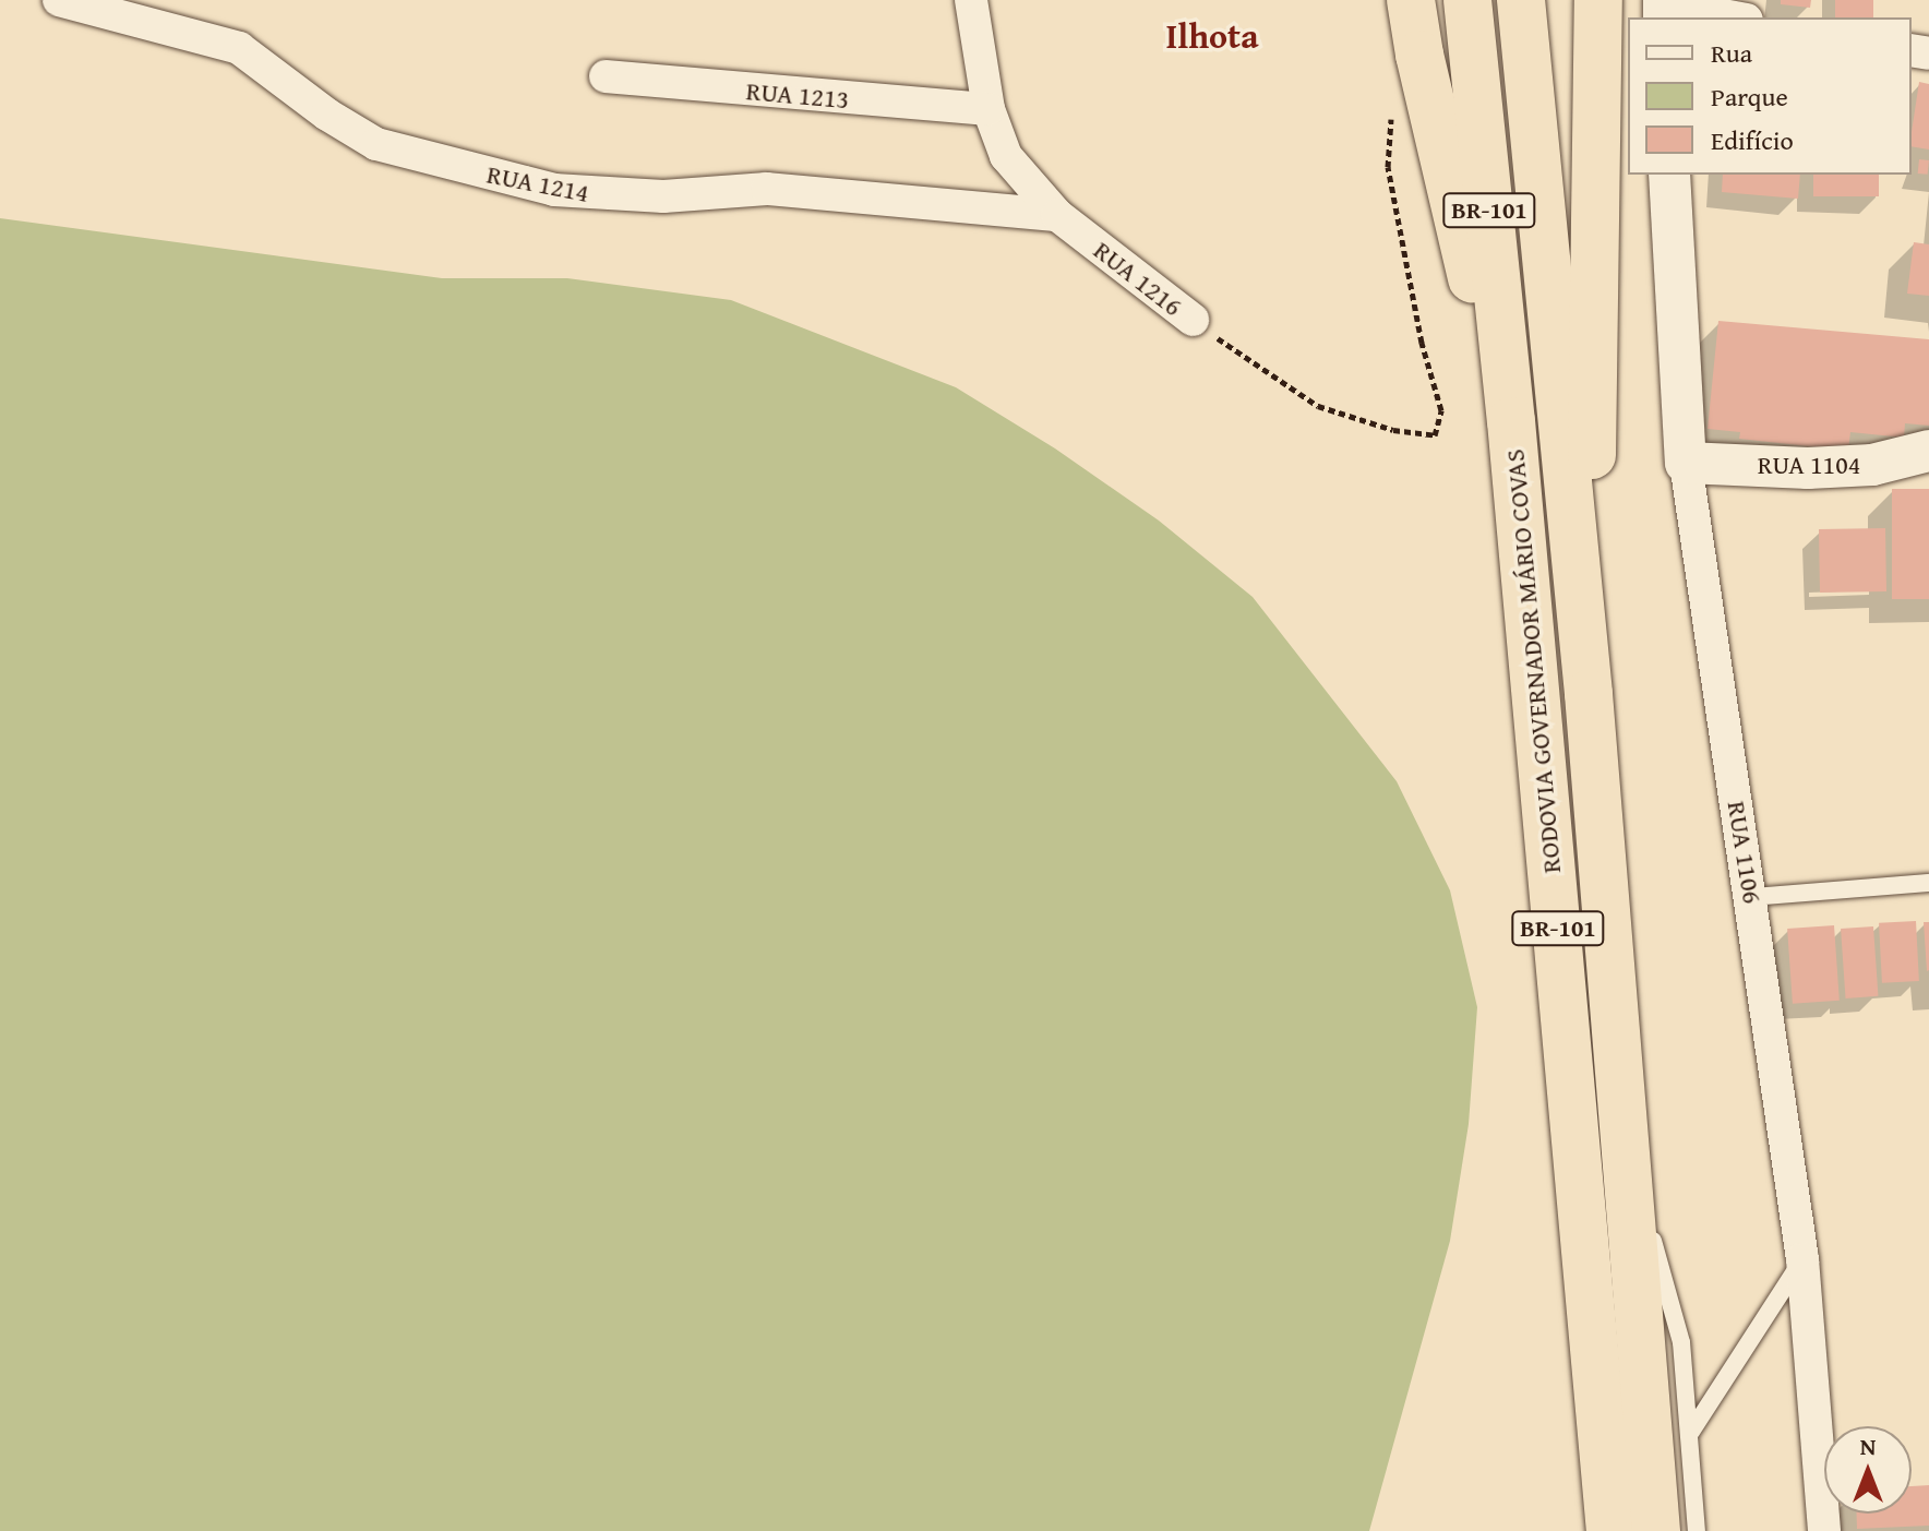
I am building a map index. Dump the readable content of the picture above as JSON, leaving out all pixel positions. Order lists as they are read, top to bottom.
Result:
{
  "streets": {
    "highway": ["BR-101", "RODOVIA GOVERNADOR MÁRIO COVAS"],
    "street": [
      "RUA 1213",
      "RUA 1214",
      "RUA 1216",
      "RUA 1104",
      "RUA 1106"
    ]
  },
  "crossings": [
    ["RUA 1213", "RUA 1216"],
    ["RUA 1214", "RUA 1216"],
    ["RUA 1104", "RUA 1106"]
  ],
  "districts": ["Ilhota"],
  "legend": ["Rua", "Parque", "Edifício"],
  "north": "top"
}
